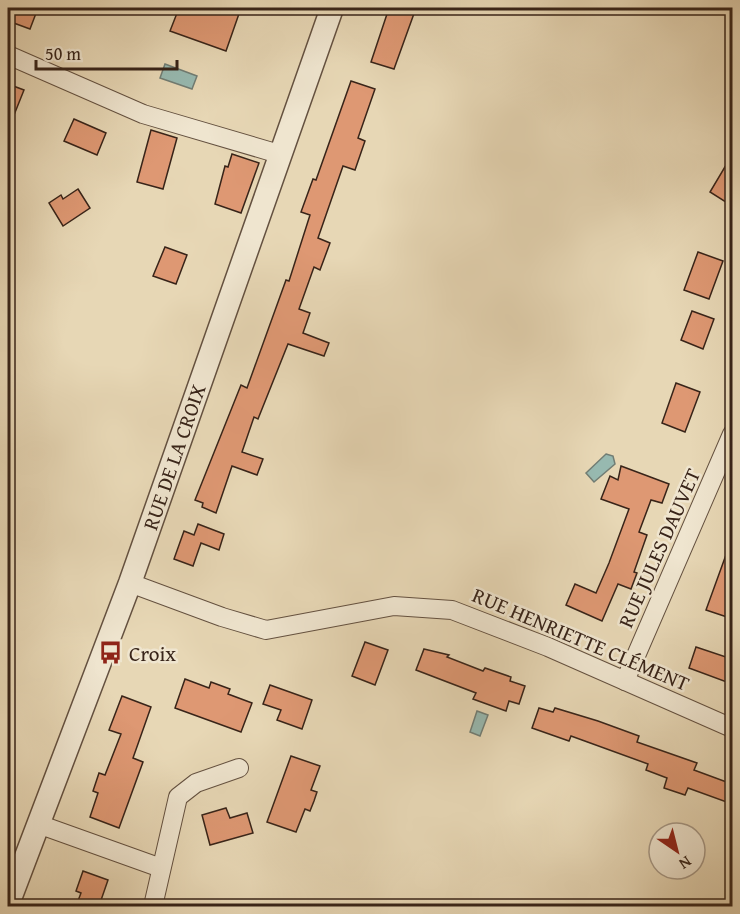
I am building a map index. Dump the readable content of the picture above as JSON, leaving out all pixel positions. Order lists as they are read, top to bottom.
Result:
{
  "streets": {
    "street": ["RUE DE LA CROIX", "RUE JULES DAUVET", "RUE HENRIETTE CLÉMENT"]
  },
  "crossings": [
    ["RUE DE LA CROIX", "RUE HENRIETTE CLÉMENT"],
    ["RUE JULES DAUVET", "RUE HENRIETTE CLÉMENT"]
  ],
  "places": {
    "bus stop": ["Croix"]
  },
  "scale_bar": "50 m",
  "north": "bottom right"
}
